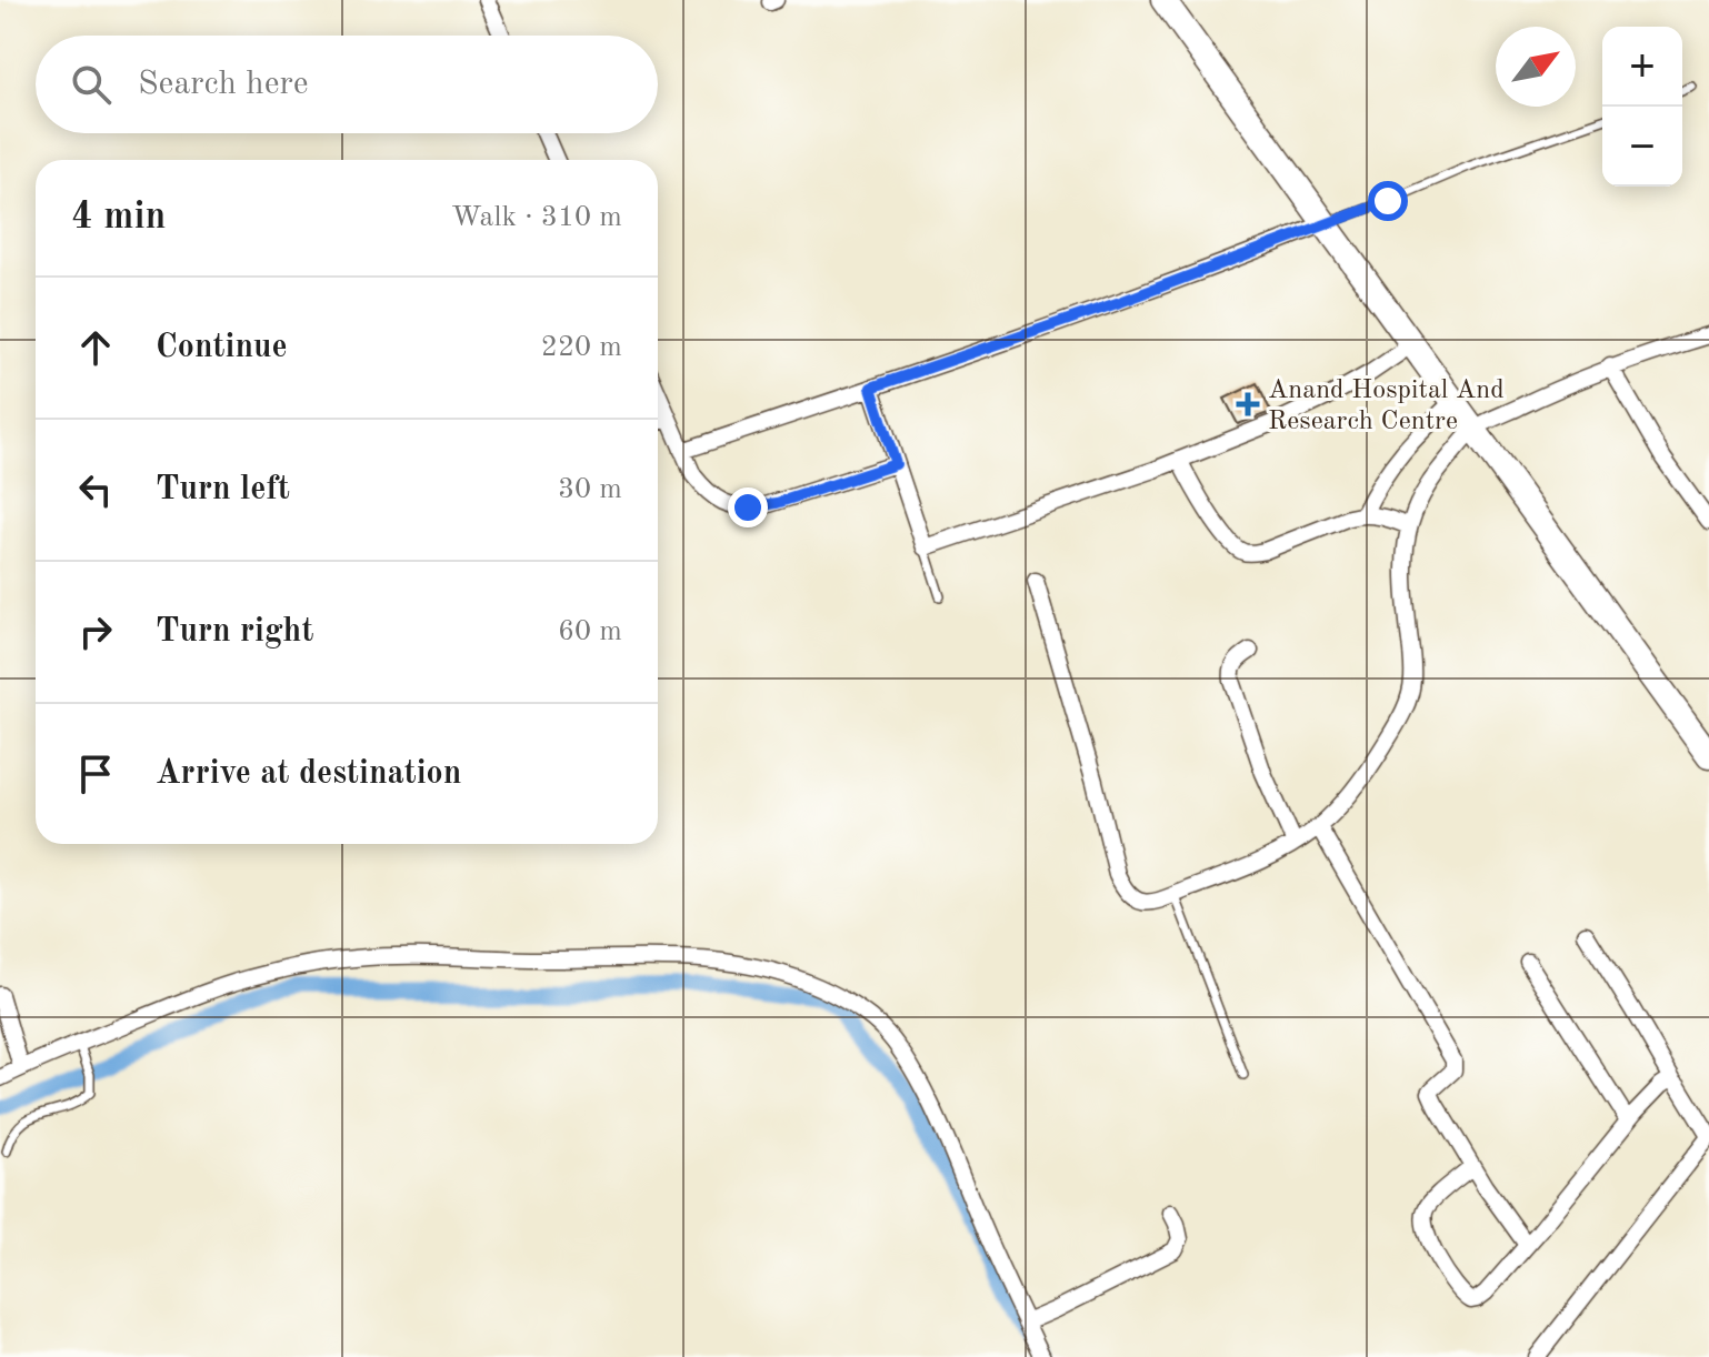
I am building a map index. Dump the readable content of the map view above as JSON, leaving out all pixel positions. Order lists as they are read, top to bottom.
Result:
{
  "places": {
    "health": ["Anand Hospital And Research Centre"]
  },
  "north": "top right",
  "page": {
    "map_buttons": ["+", "−"],
    "search": "Search here",
    "heading": ["4 min", "Walk · 310 m"],
    "list": [
      ["Continue", "220 m"],
      ["Turn left", "30 m"],
      ["Turn right", "60 m"],
      "Arrive at destination"
    ]
  }
}
